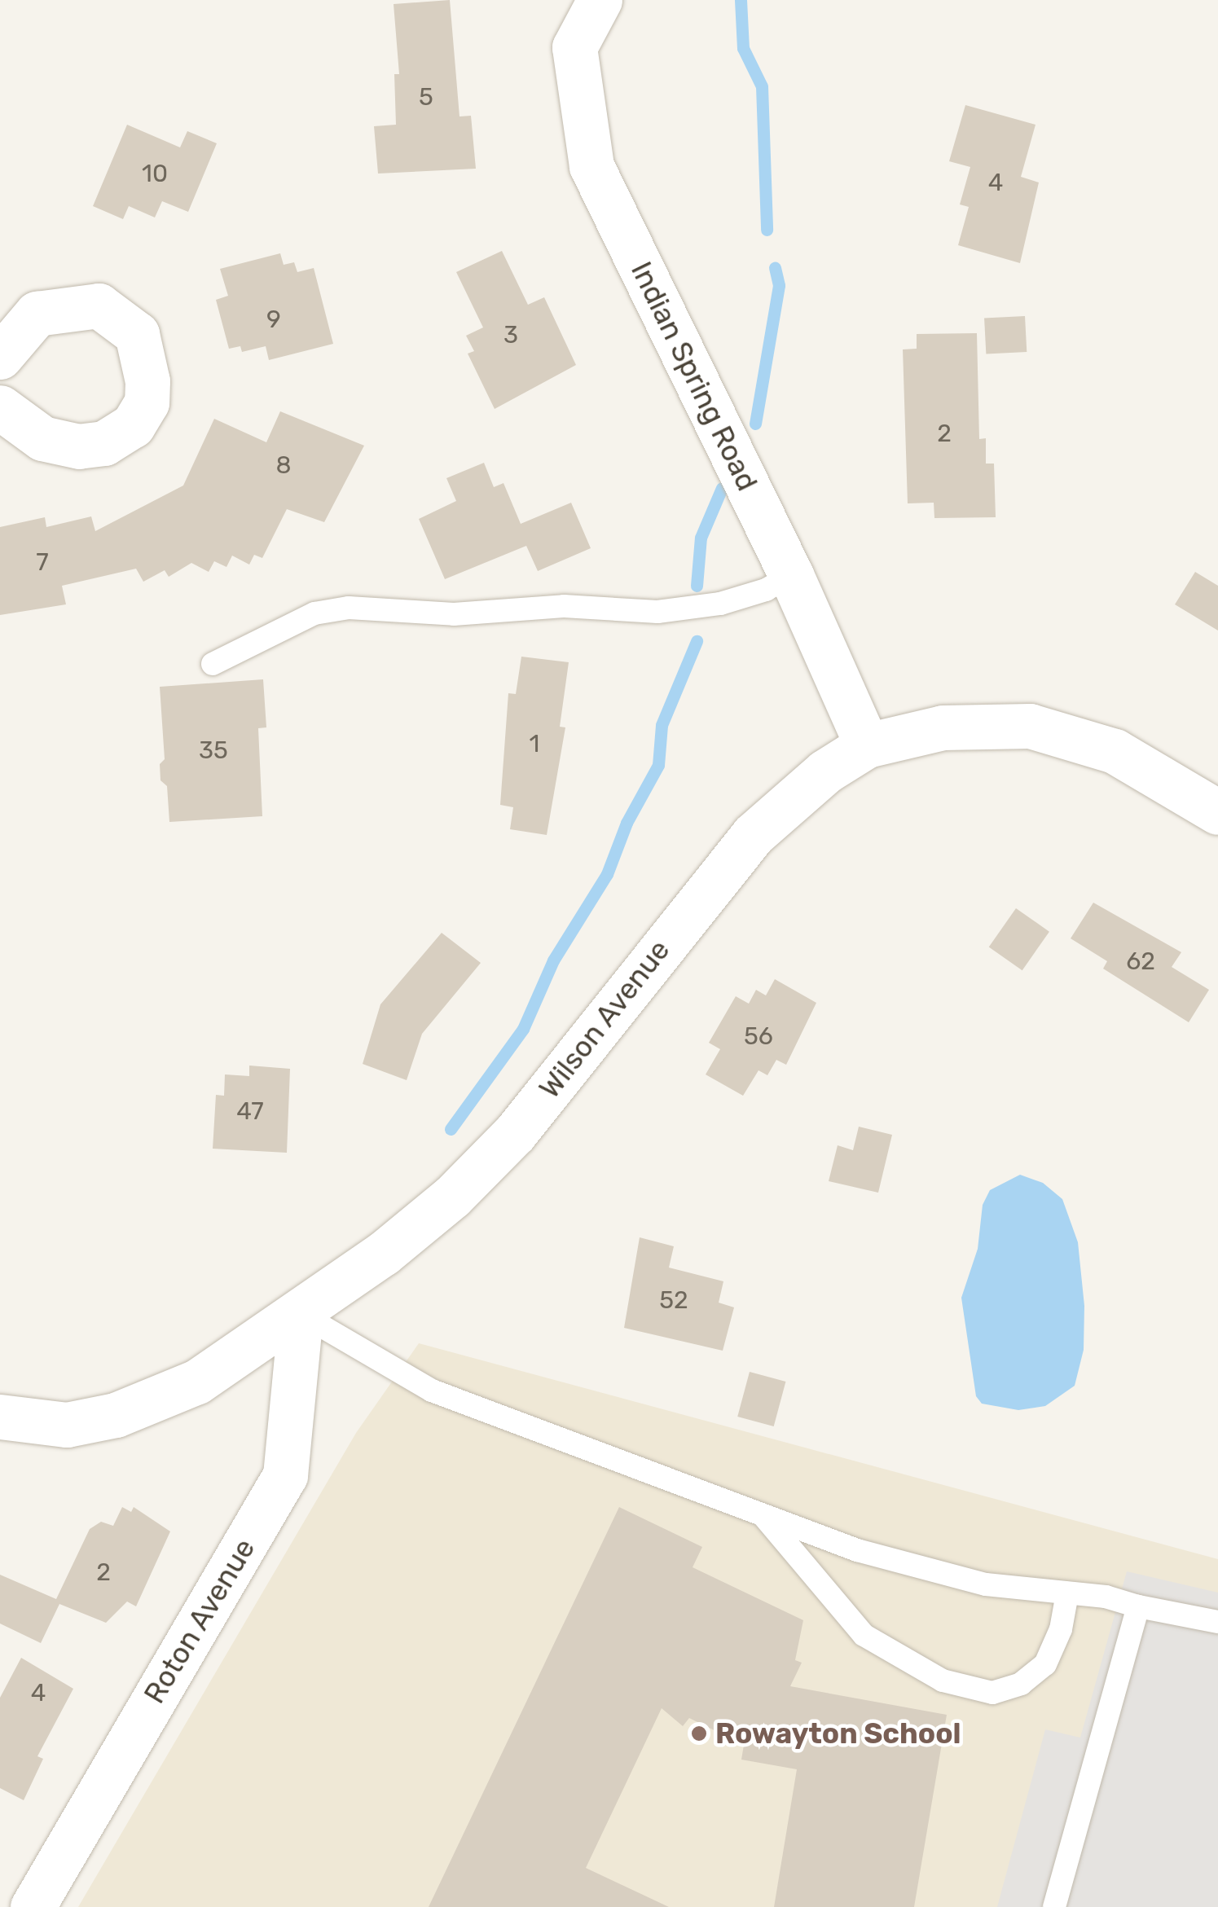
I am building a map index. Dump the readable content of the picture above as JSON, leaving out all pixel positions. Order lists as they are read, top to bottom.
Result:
{
  "streets": {
    "street": ["Indian Spring Road", "Wilson Avenue", "Roton Avenue"]
  },
  "crossings": [
    ["Indian Spring Road", "Wilson Avenue"],
    ["Wilson Avenue", "Roton Avenue"]
  ],
  "places": ["Rowayton School"],
  "house_numbers": [
    "5",
    "10",
    "4",
    "9",
    "3",
    "2",
    "8",
    "7",
    "1",
    "35",
    "62",
    "56",
    "47",
    "52",
    "2",
    "4"
  ]
}
